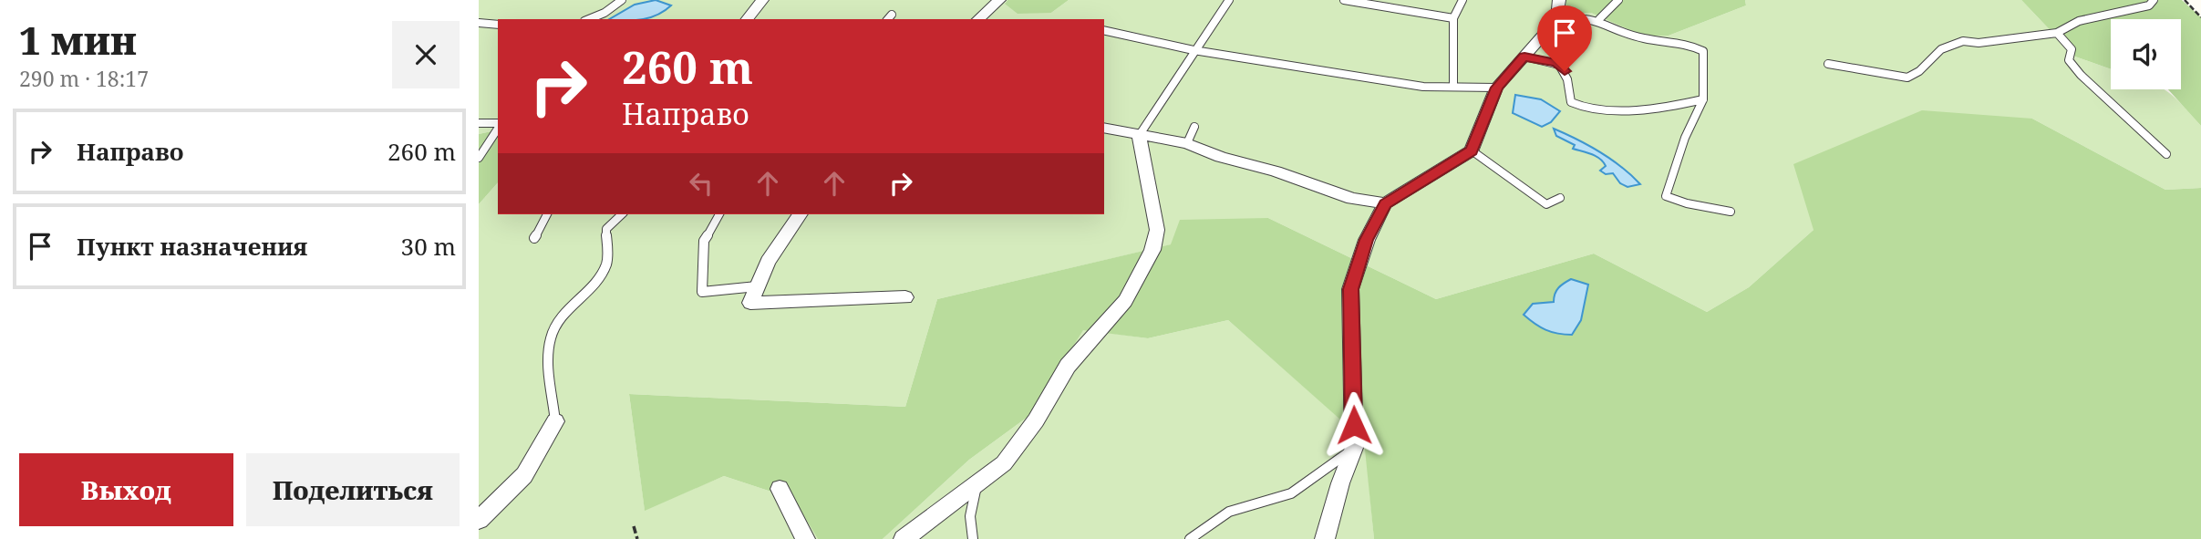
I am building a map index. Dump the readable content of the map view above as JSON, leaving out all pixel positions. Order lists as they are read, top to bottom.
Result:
{
  "page": {
    "heading": ["1 мин", "290 m · 18:17"],
    "turn": ["260 m", "Направо"],
    "list": [
      {
        "name": "Направо",
        "value": "260 m"
      },
      {
        "name": "Пункт назначения",
        "value": "30 m"
      }
    ],
    "buttons": ["Выход", "Поделиться"]
  }
}
